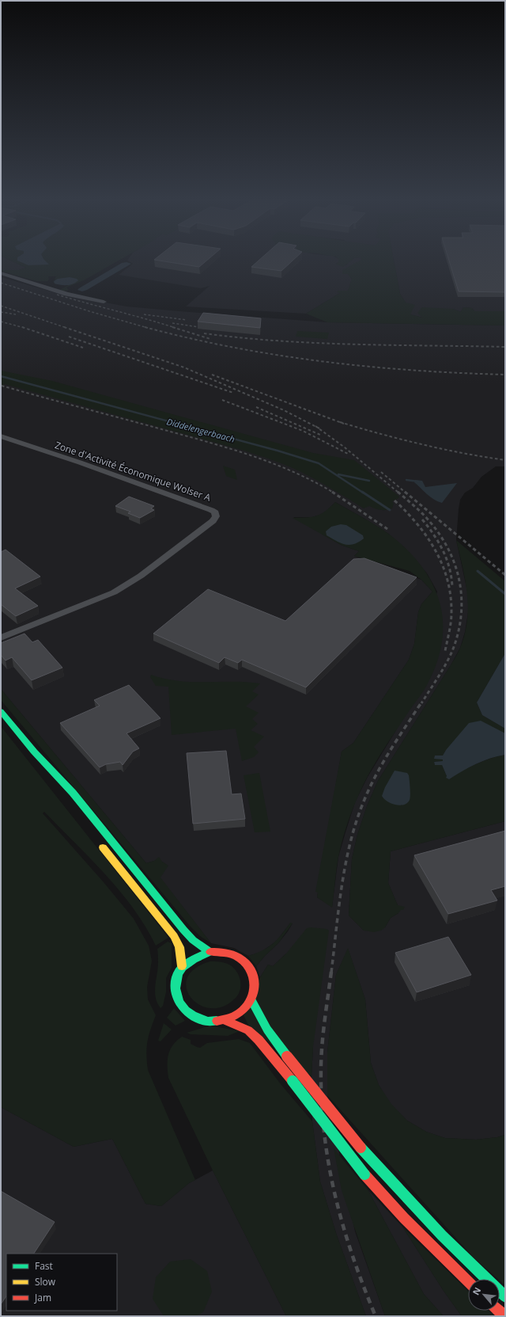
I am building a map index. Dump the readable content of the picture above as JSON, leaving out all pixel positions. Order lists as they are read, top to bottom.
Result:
{
  "streets": {
    "street": ["Zone d'Activité Économique Wolser A"]
  },
  "water": ["Diddelengerbaach"],
  "legend": ["Fast", "Slow", "Jam"],
  "north": "top left"
}
